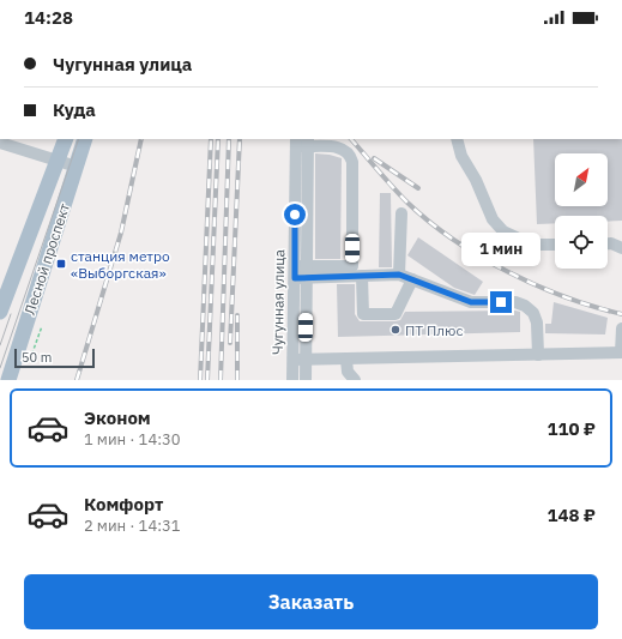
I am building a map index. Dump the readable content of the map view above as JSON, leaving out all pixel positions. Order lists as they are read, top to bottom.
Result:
{
  "streets": {
    "main road": ["Лесной проспект"],
    "street": ["Чугунная улица"]
  },
  "places": {
    "transit": ["станция метро «Выборгская»"],
    "other": ["ПТ Плюс"]
  },
  "scale_bar": "50 m",
  "north": "top right",
  "page": {
    "status": "14:28",
    "banner": ["Чугунная улица", "Куда"],
    "bubble": "1 мин",
    "scale": "50 m",
    "list": [
      {
        "name": "Эконом",
        "note": "1 мин · 14:30",
        "value": "110 ₽"
      },
      {
        "name": "Комфорт",
        "note": "2 мин · 14:31",
        "value": "148 ₽"
      }
    ],
    "buttons": "Заказать"
  }
}
